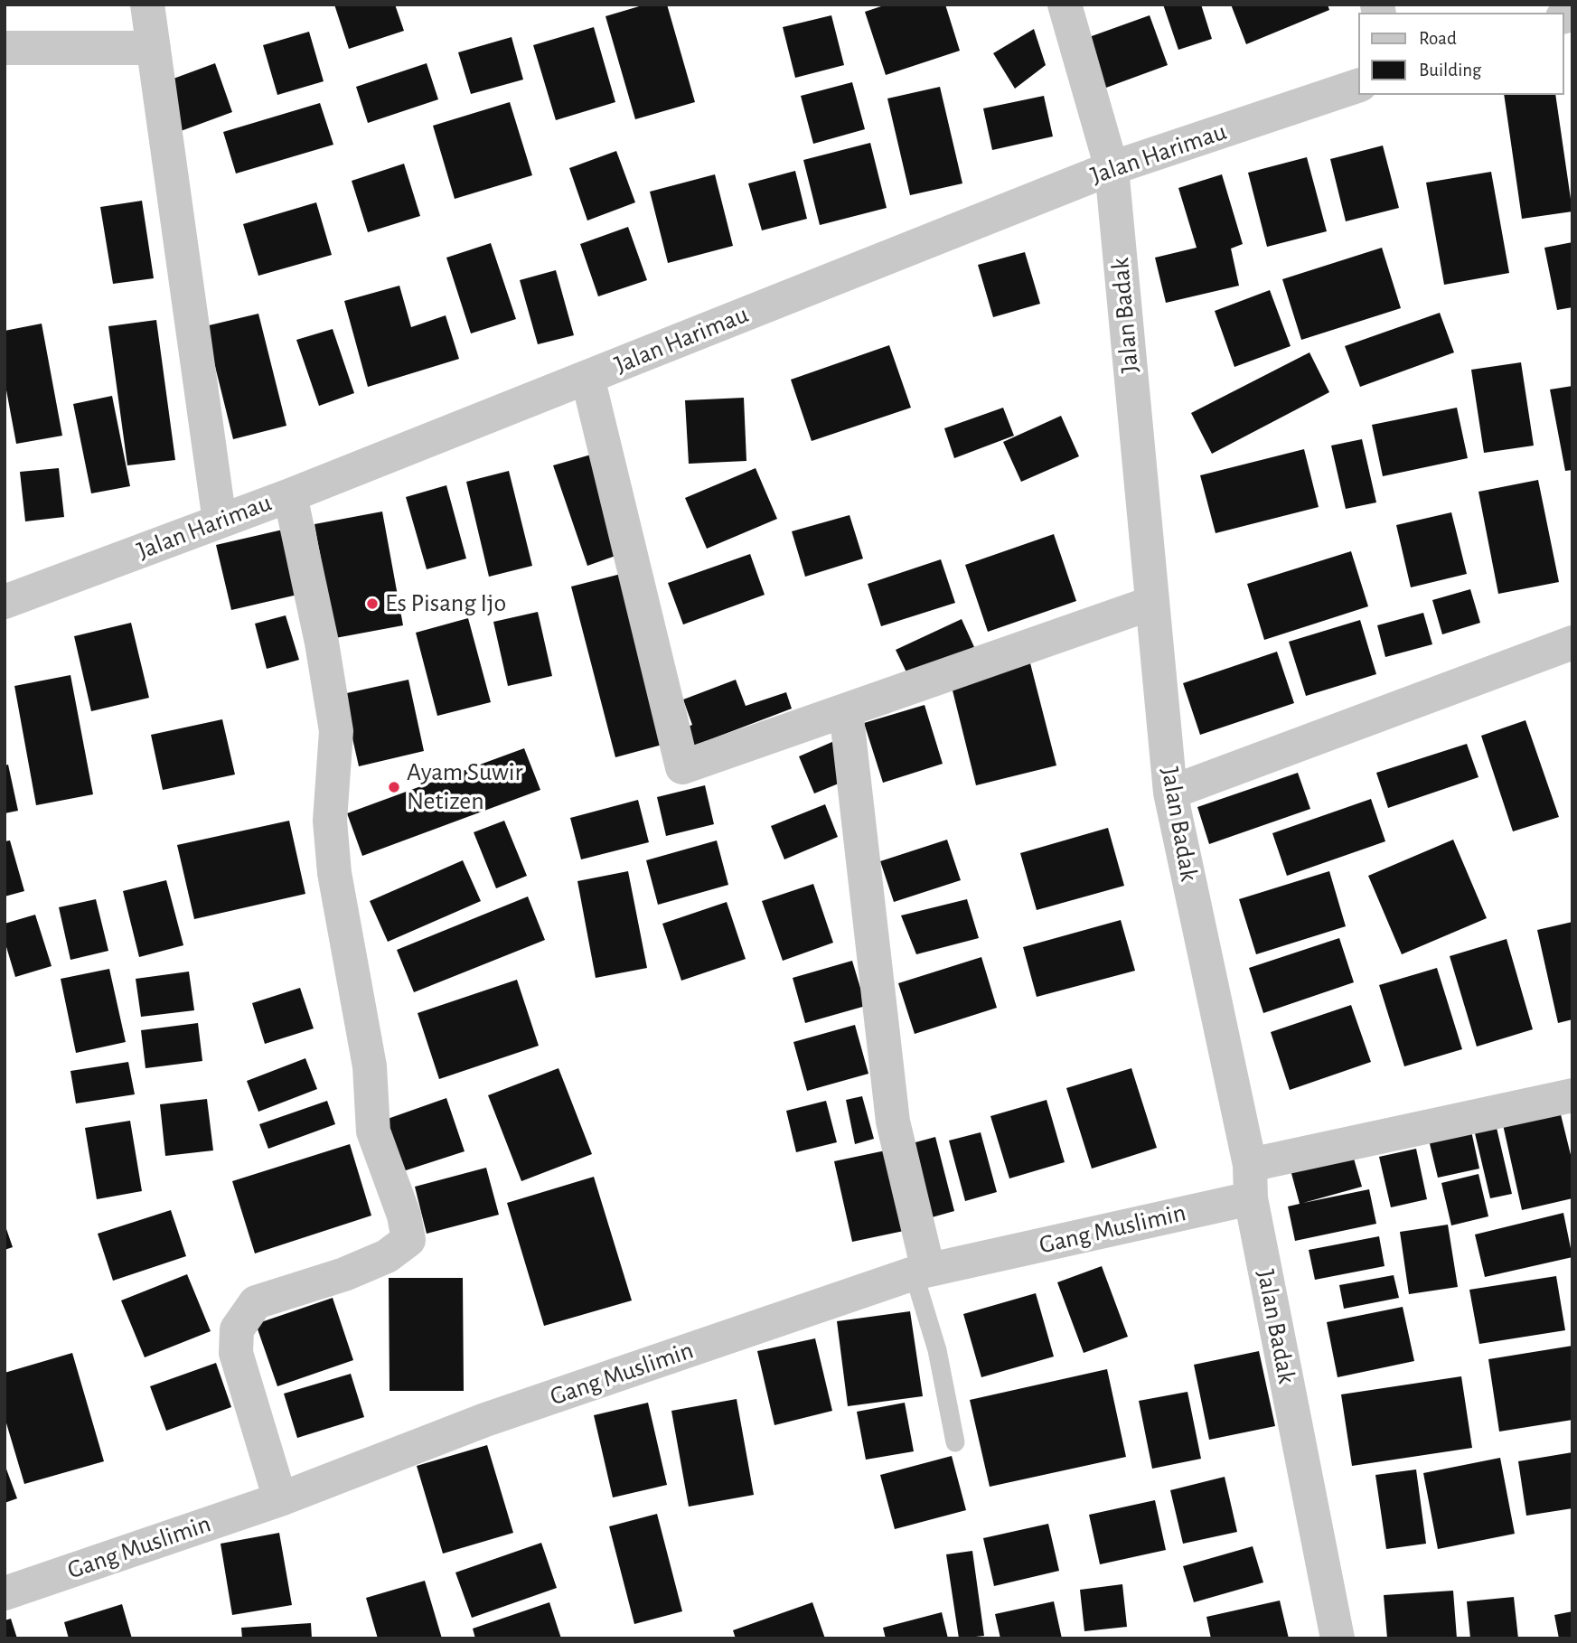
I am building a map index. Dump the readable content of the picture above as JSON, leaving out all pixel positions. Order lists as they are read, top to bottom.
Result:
{
  "streets": {
    "street": ["Jalan Harimau", "Jalan Badak", "Gang Muslimin"]
  },
  "crossings": [
    ["Jalan Harimau", "Jalan Badak"],
    ["Jalan Badak", "Gang Muslimin"]
  ],
  "places": ["Es Pisang Ijo", "Ayam Suwir Netizen"],
  "legend": ["Road", "Building"]
}
